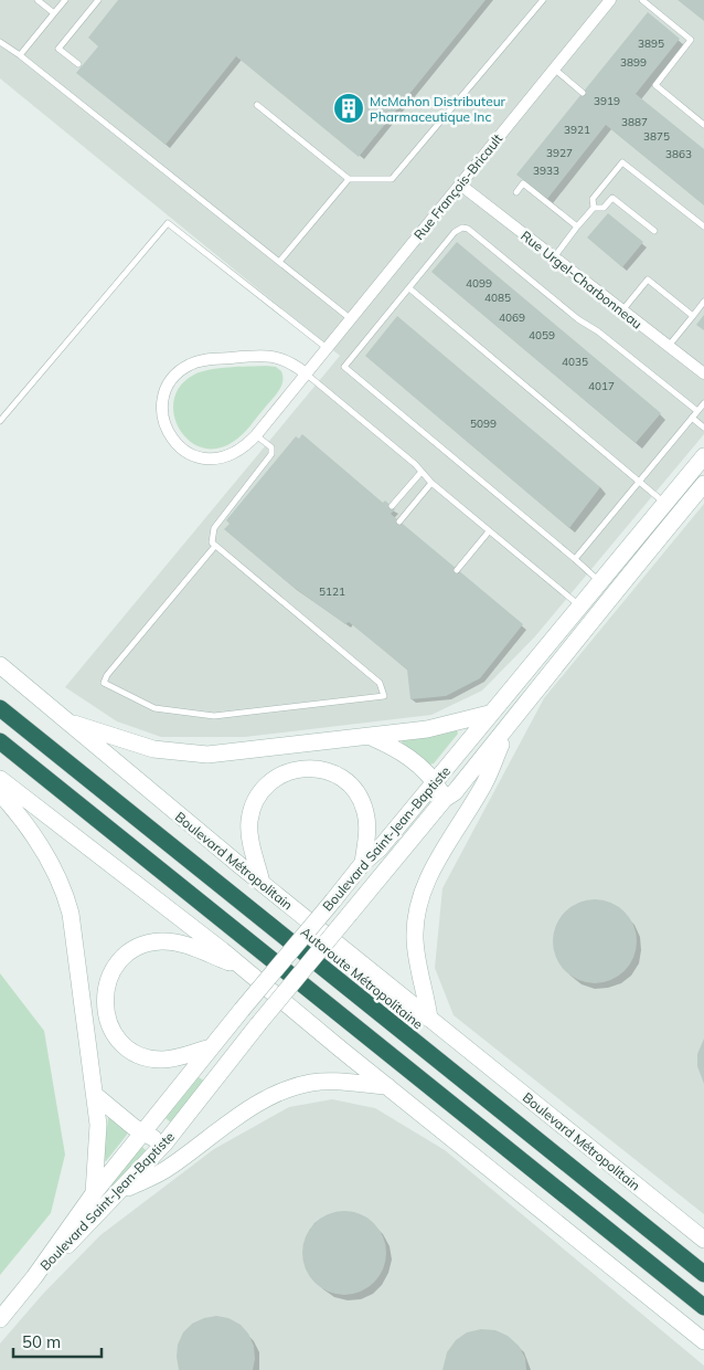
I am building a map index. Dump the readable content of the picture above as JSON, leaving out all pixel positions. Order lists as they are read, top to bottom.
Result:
{
  "streets": {
    "highway": ["Autoroute Métropolitaine"],
    "main road": ["Boulevard Saint-Jean-Baptiste", "Boulevard Métropolitain"],
    "street": ["Rue François-Bricault", "Rue Urgel-Charbonneau"]
  },
  "crossings": [
    ["Rue François-Bricault", "Rue Urgel-Charbonneau"]
  ],
  "places": {
    "building": ["McMahon Distributeur Pharmaceutique Inc"]
  },
  "house_numbers": [
    "3895",
    "3899",
    "3919",
    "3887",
    "3921",
    "3875",
    "3927",
    "3863",
    "3933",
    "4099",
    "4085",
    "4069",
    "4059",
    "4035",
    "4017",
    "5099",
    "5121"
  ],
  "scale_bar": "50 m"
}
